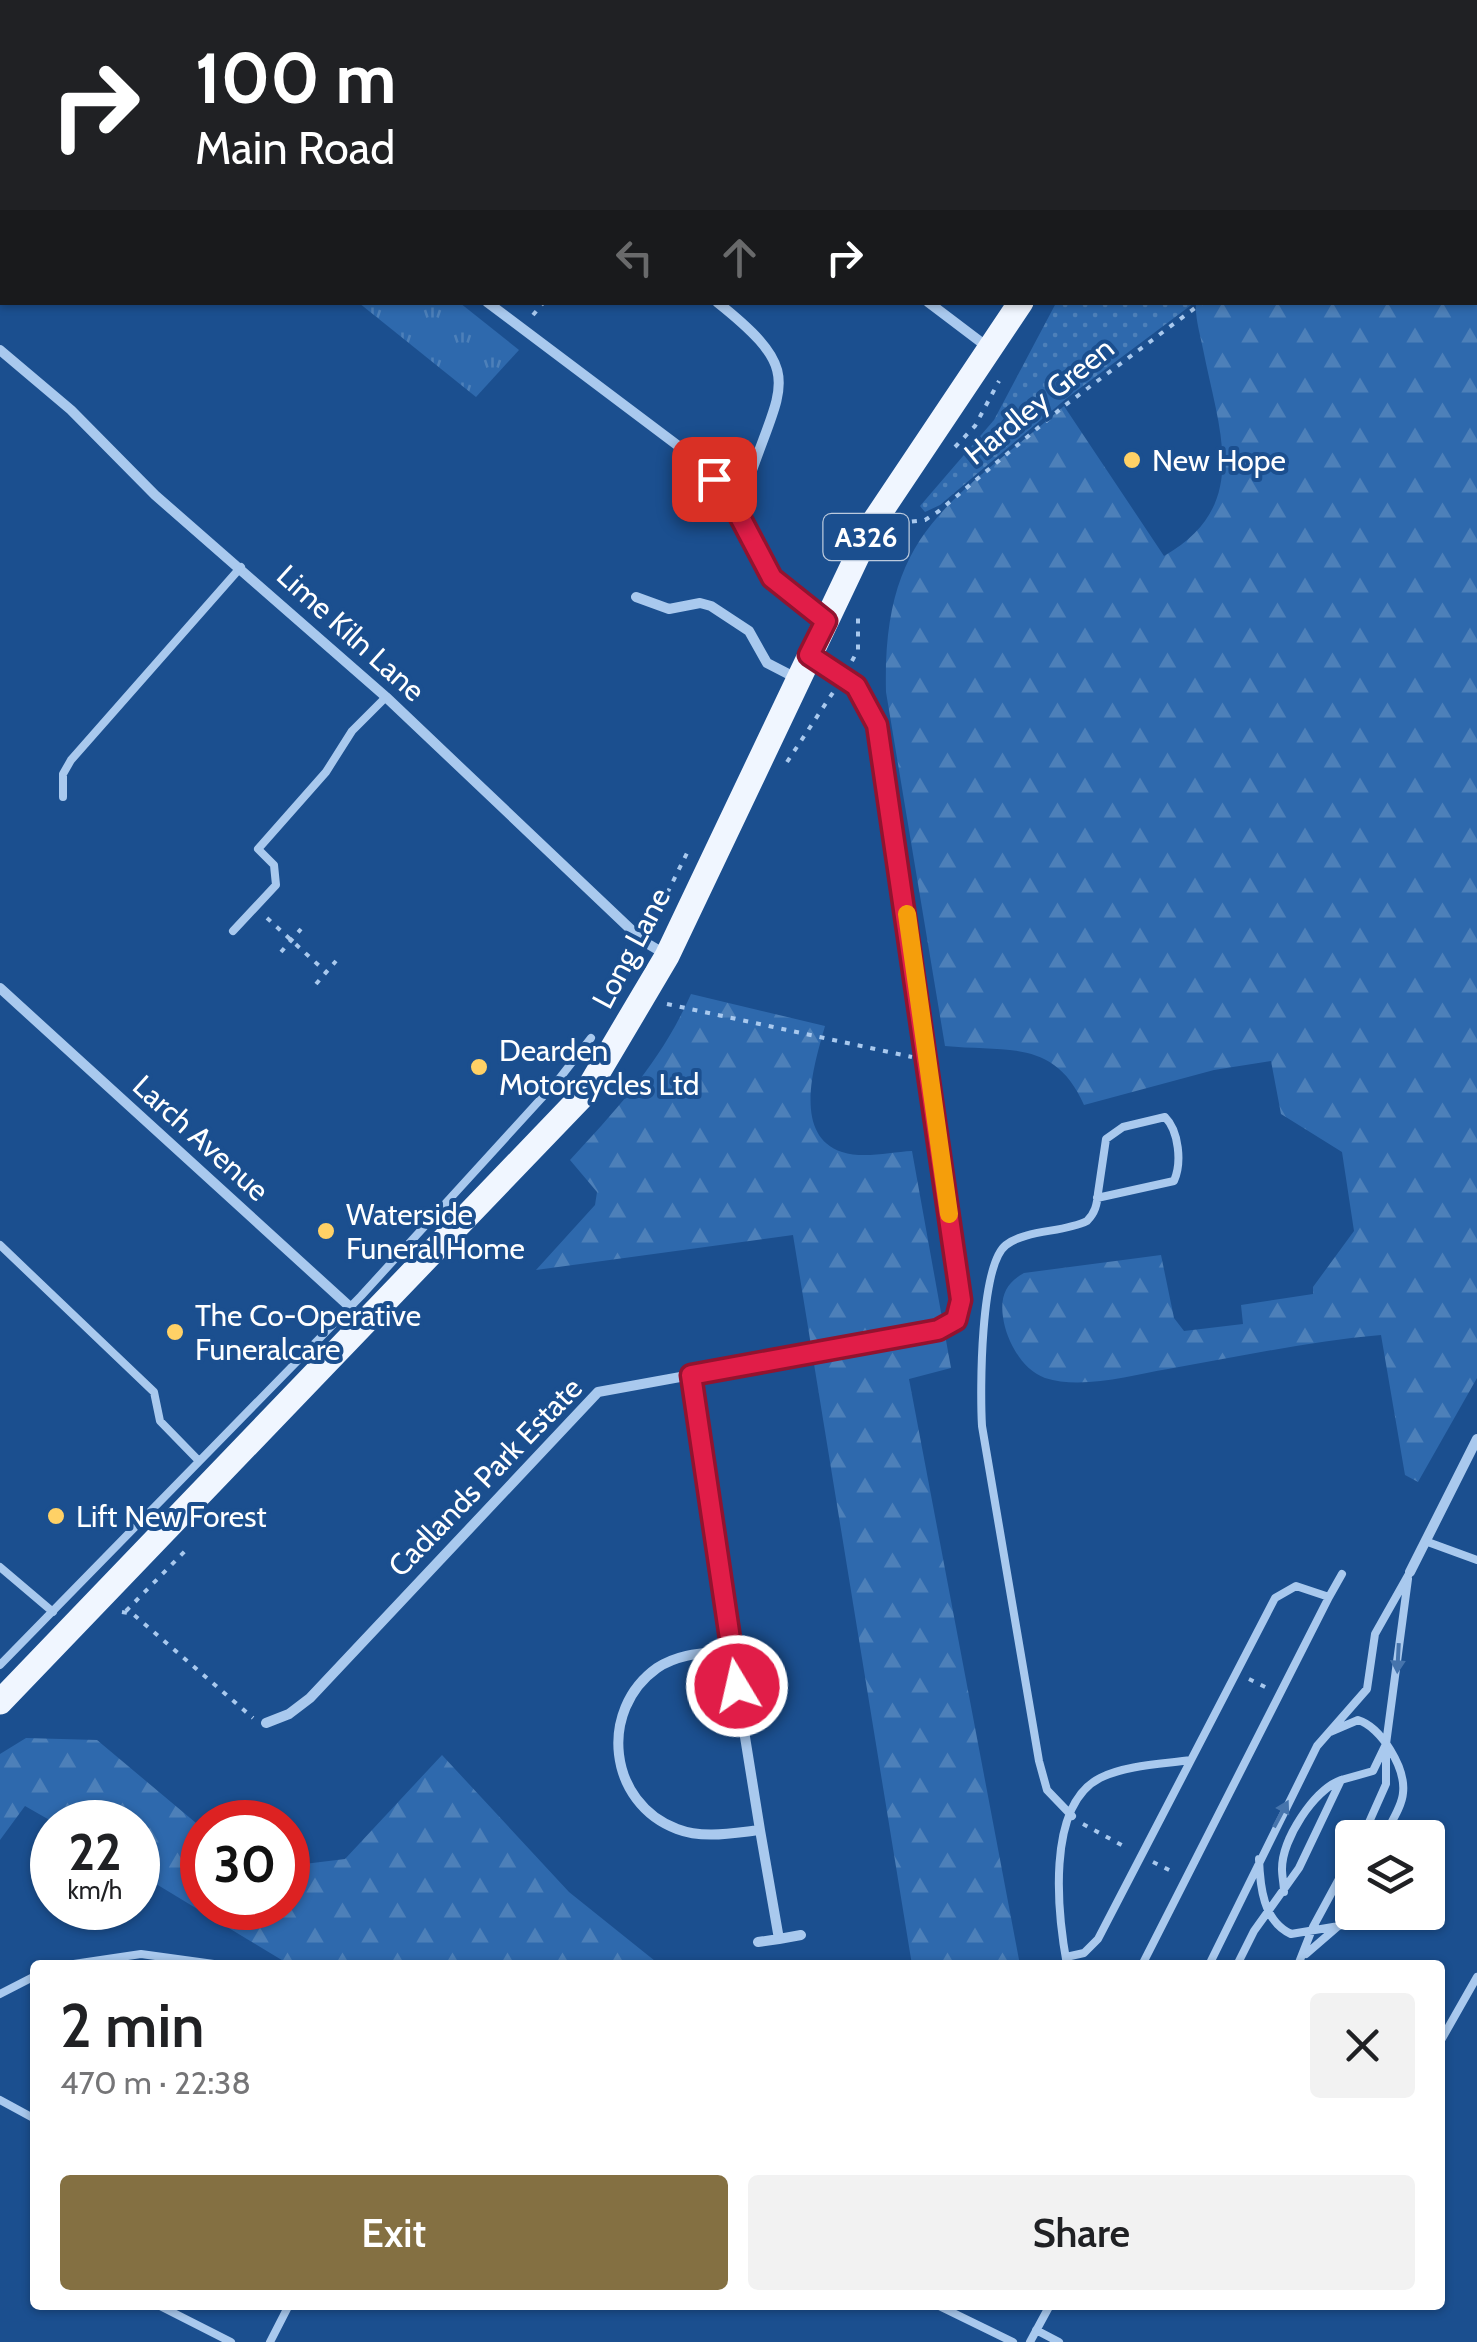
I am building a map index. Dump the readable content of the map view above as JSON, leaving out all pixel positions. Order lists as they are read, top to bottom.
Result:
{
  "streets": {
    "main road": ["A326", "Long Lane"],
    "street": ["Lime Kiln Lane", "Larch Avenue", "Cadlands Park Estate"],
    "path": ["Hardley Green"]
  },
  "crossings": [
    ["Lime Kiln Lane", "Long Lane"],
    ["Long Lane", "Larch Avenue"]
  ],
  "places": [
    "New Hope",
    "Dearden Motorcycles Ltd",
    "Waterside Funeral Home",
    "The Co-Operative Funeralcare",
    "Lift New Forest"
  ],
  "page": {
    "turn": ["100 m", "Main Road"],
    "speed": "22 km/h",
    "limit": "30",
    "heading": ["2 min", "470 m · 22:38"],
    "buttons": ["Exit", "Share"]
  }
}
